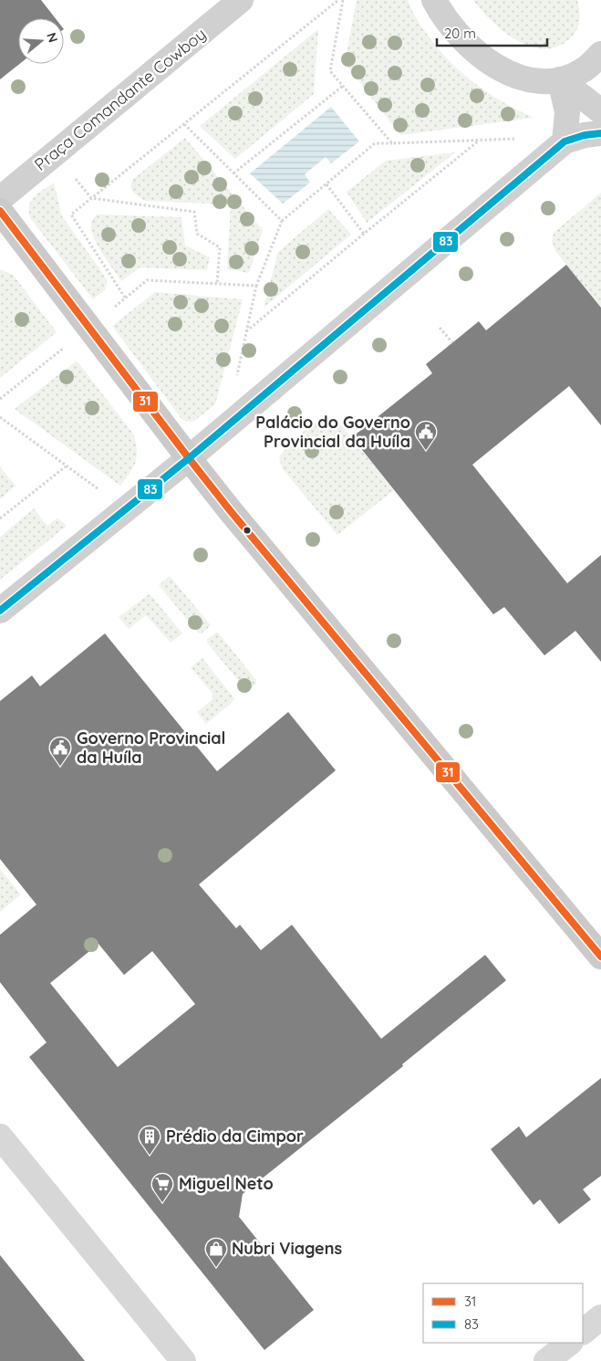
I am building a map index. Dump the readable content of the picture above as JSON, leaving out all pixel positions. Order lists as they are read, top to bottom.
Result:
{
  "streets": {
    "street": ["Praça Comandante Cowboy"]
  },
  "places": {
    "public building": ["Palácio do Governo Provincial da Huíla", "Governo Provincial da Huíla"],
    "building": ["Prédio da Cimpor"],
    "supermarket": ["Miguel Neto"],
    "shop": ["Nubri Viagens"]
  },
  "lines": ["transit line 83", "transit line 31"],
  "legend": ["31", "83"],
  "scale_bar": "20 m",
  "north": "right"
}
